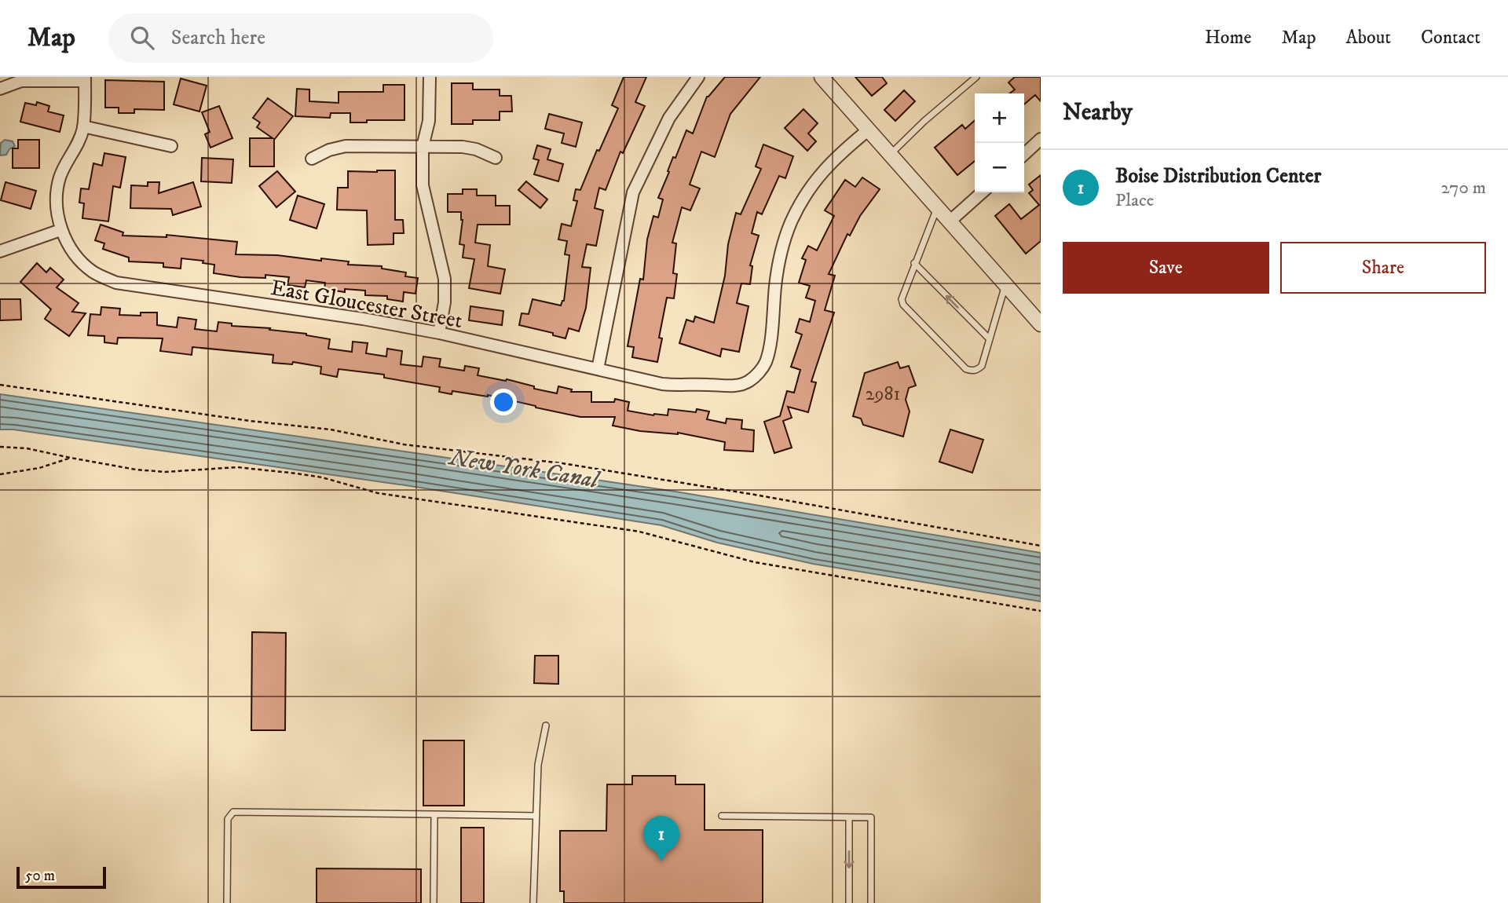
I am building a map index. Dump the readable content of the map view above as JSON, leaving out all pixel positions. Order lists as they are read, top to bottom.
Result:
{
  "streets": {
    "street": ["East Gloucester Street"]
  },
  "water": ["New York Canal"],
  "house_numbers": ["2981"],
  "scale_bar": "50 m",
  "page": {
    "header": "Map",
    "search": "Search here",
    "nav": [
      "Home",
      "Map",
      "About",
      "Contact"
    ],
    "heading": "Nearby",
    "map_buttons": ["+", "−"],
    "list": [
      {
        "mark": "1",
        "name": "Boise Distribution Center",
        "note": "Place",
        "value": "270 m"
      }
    ],
    "buttons": ["Save", "Share"],
    "pins": "1",
    "scale": "50 m"
  }
}
